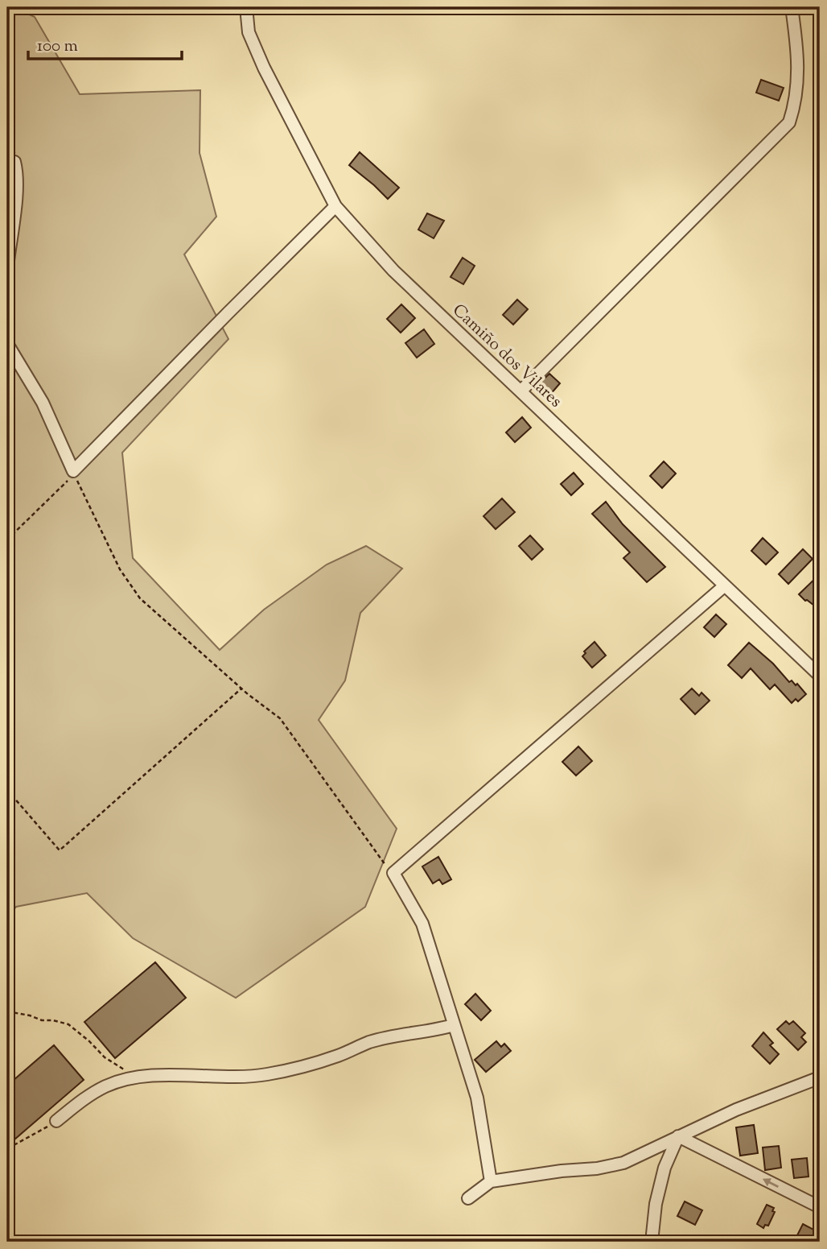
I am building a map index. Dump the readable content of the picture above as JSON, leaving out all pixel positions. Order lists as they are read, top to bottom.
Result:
{
  "streets": {
    "street": ["Camiño dos Vilares"]
  },
  "scale_bar": "100 m"
}
